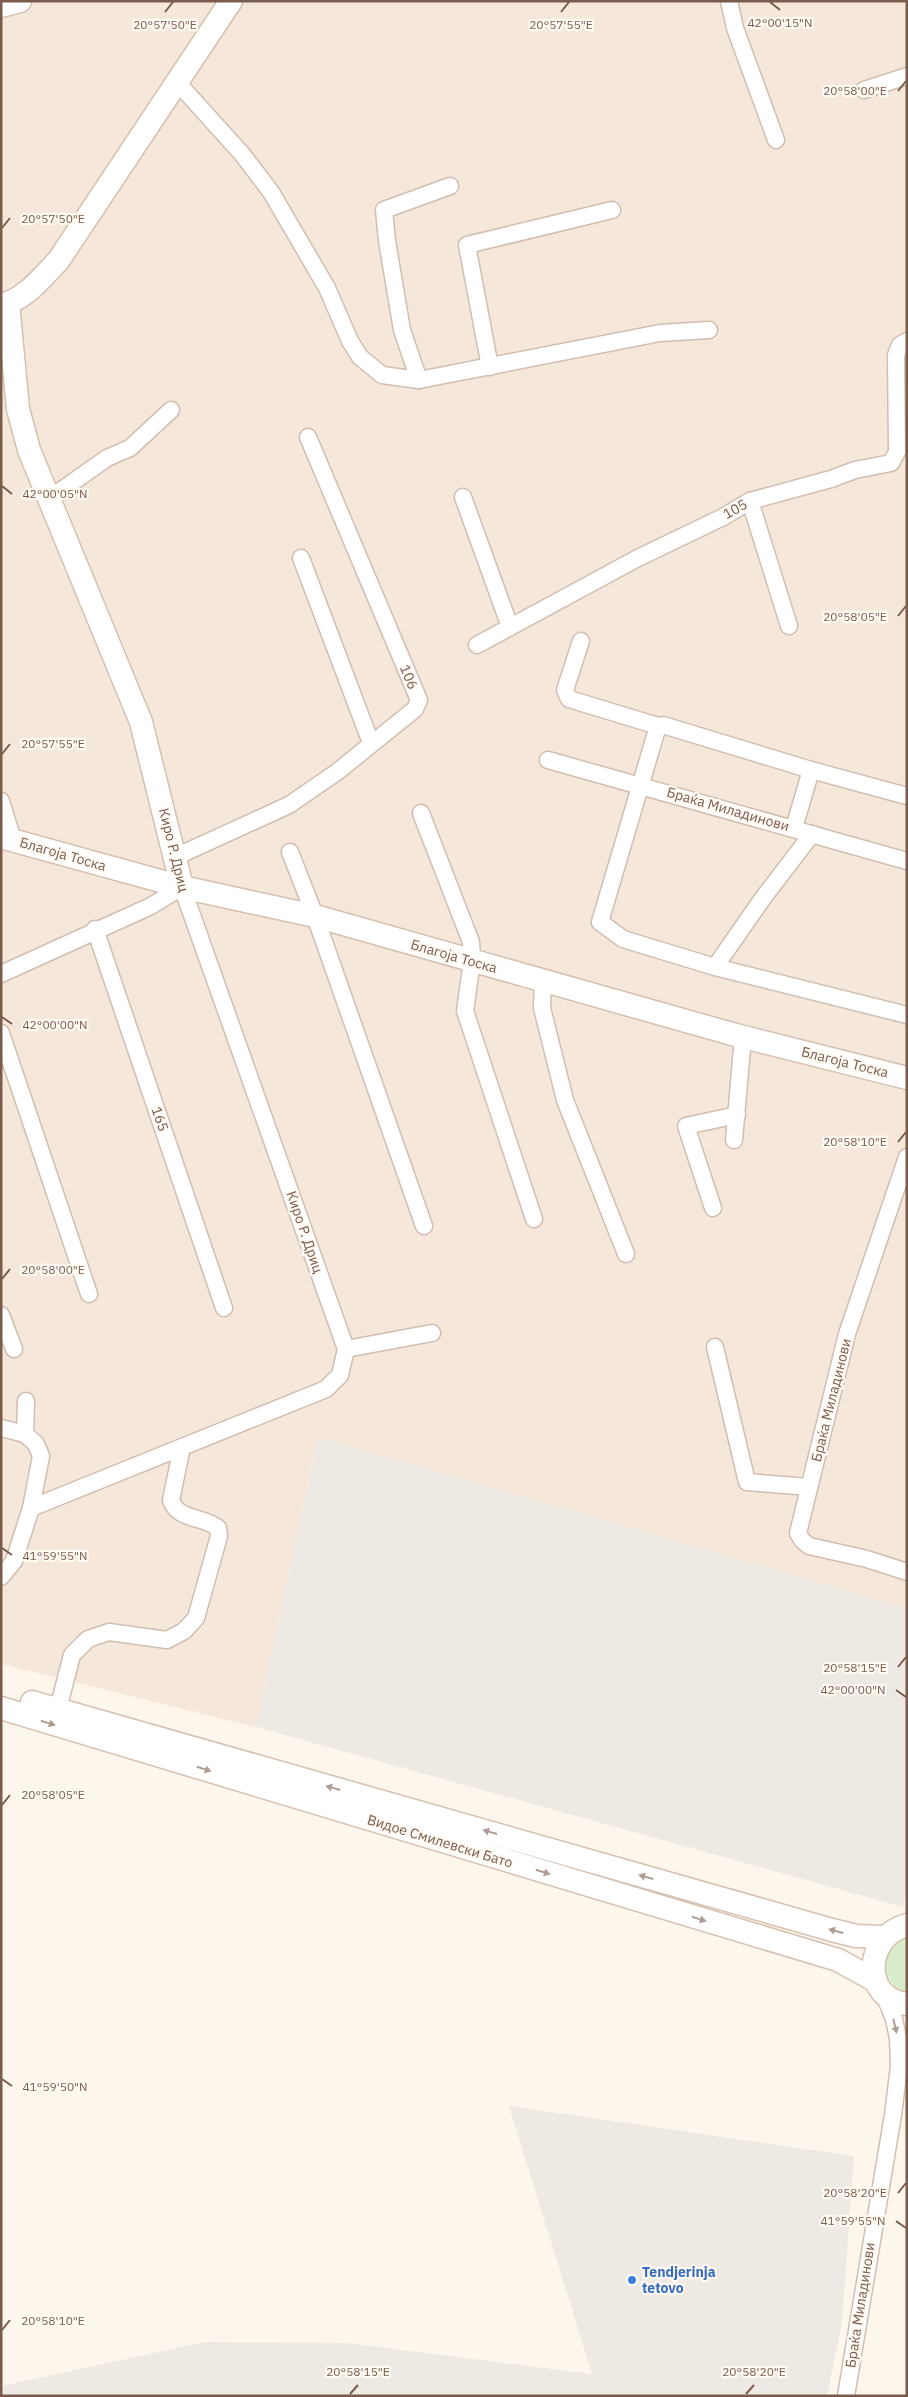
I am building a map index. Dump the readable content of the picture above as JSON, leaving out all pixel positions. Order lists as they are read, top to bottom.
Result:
{
  "streets": {
    "street": [
      "105",
      "106",
      "Браќа Миладинови",
      "Киро Р. Дриц",
      "Благоја Тоска",
      "165",
      "Видое Смилевски Бато"
    ]
  },
  "crossings": [
    ["106", "Киро Р. Дриц"],
    ["Киро Р. Дриц", "Благоја Тоска"]
  ],
  "places": ["Tendjerinja tetovo"],
  "coordinates": [
    "42°00'15\"N",
    "20°57'50\"E",
    "20°57'55\"E",
    "20°58'00\"E",
    "42°00'05\"N",
    "20°58'05\"E",
    "42°00'00\"N",
    "20°58'10\"E",
    "41°59'55\"N",
    "20°58'15\"E",
    "41°59'50\"N",
    "20°58'20\"E"
  ]
}
